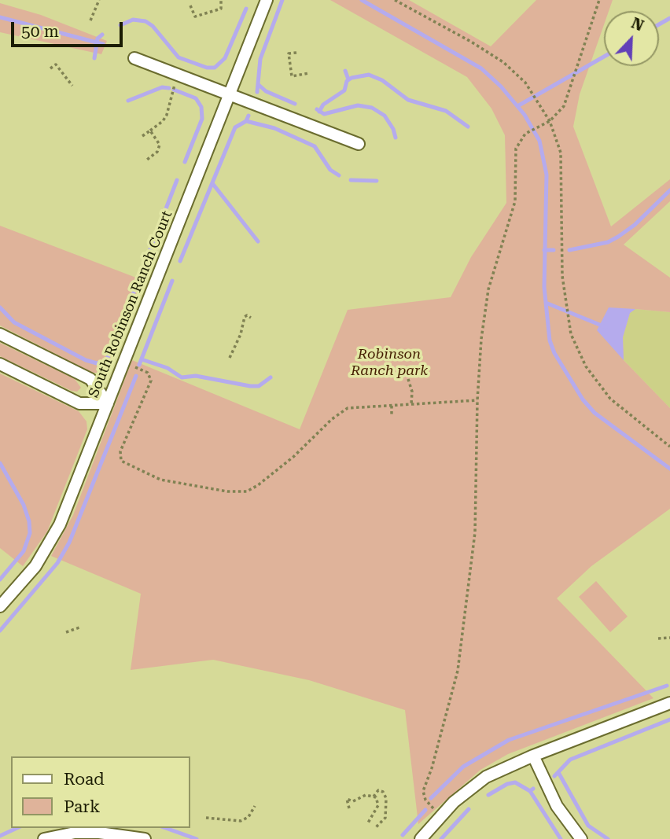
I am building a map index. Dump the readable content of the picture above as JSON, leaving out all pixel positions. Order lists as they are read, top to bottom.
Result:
{
  "streets": {
    "street": ["South Robinson Ranch Court"]
  },
  "parks": ["Robinson Ranch park"],
  "legend": ["Road", "Park"],
  "scale_bar": "50 m",
  "north": "top right"
}
